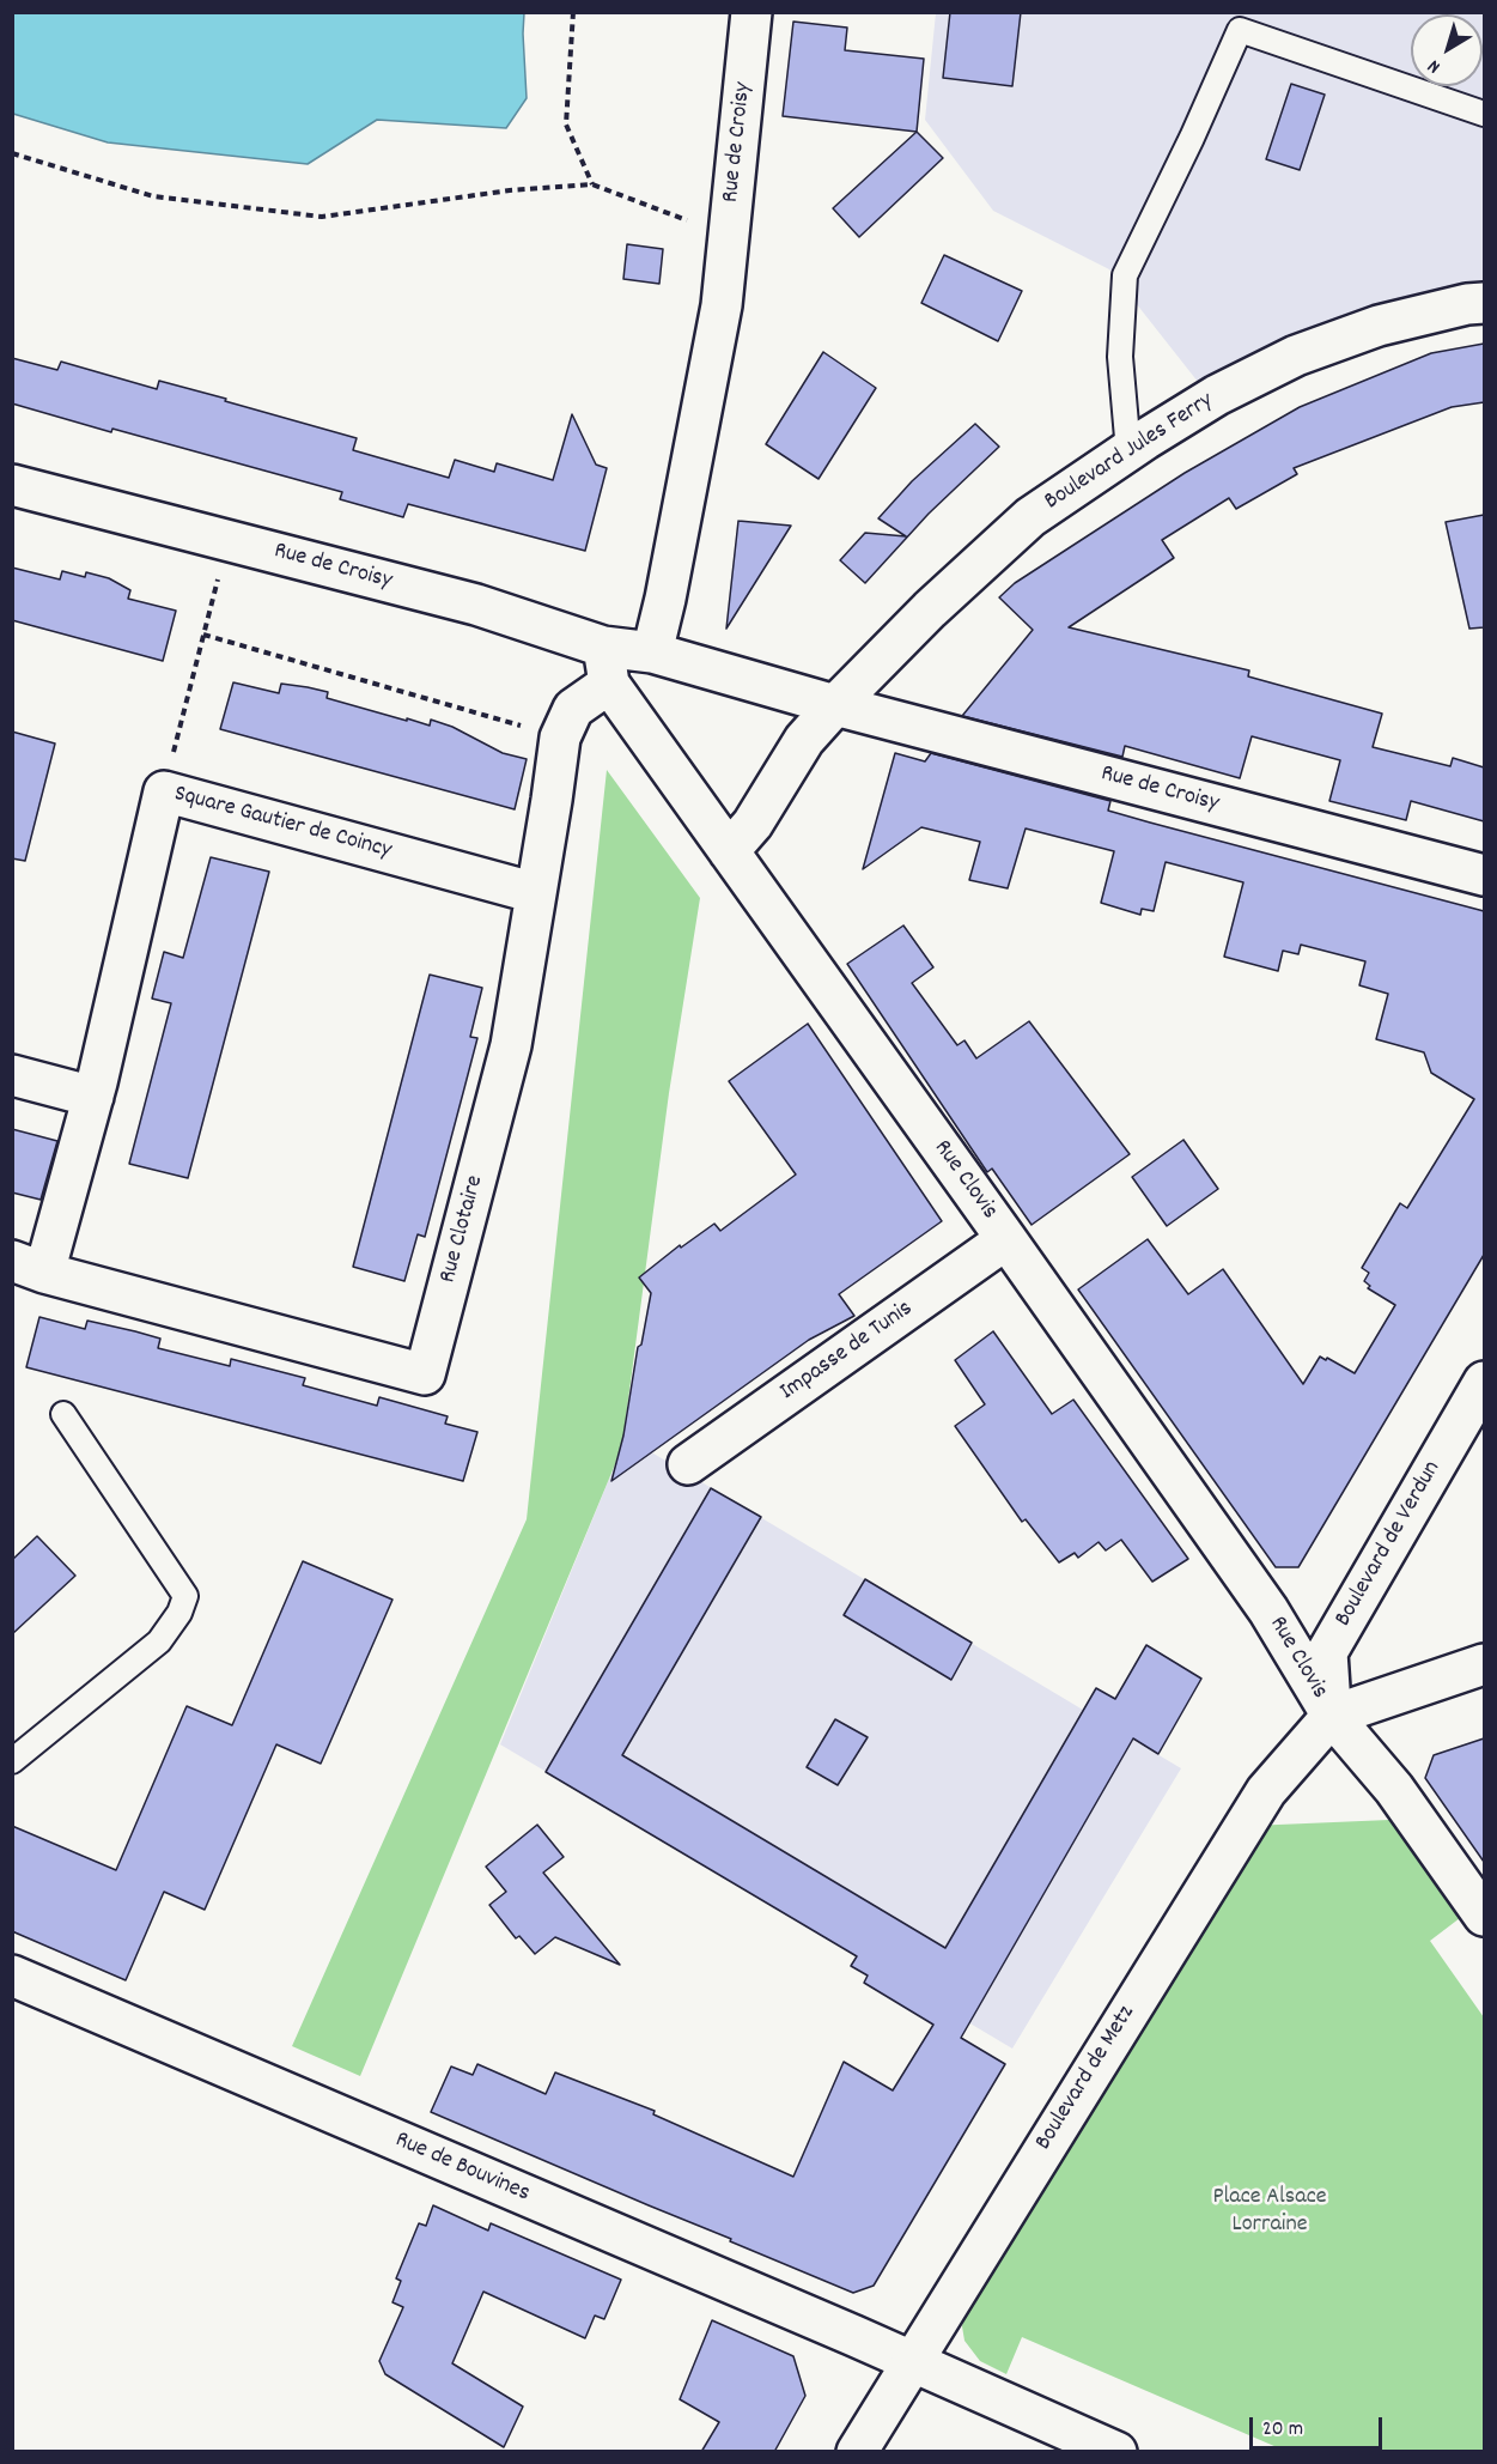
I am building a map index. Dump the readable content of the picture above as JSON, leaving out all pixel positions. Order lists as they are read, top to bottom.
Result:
{
  "streets": {
    "street": [
      "Rue de Croisy",
      "Boulevard Jules Ferry",
      "Square Gautier de Coincy",
      "Rue Clovis",
      "Rue Clotaire",
      "Impasse de Tunis",
      "Boulevard de Verdun",
      "Boulevard de Metz",
      "Rue de Bouvines"
    ]
  },
  "crossings": [
    ["Rue de Croisy", "Boulevard Jules Ferry"],
    ["Rue de Croisy", "Rue Clovis"],
    ["Rue de Croisy", "Rue Clotaire"],
    ["Square Gautier de Coincy", "Rue Clotaire"],
    ["Rue Clovis", "Rue Clotaire"],
    ["Rue Clovis", "Impasse de Tunis"],
    ["Rue Clovis", "Boulevard de Verdun"],
    ["Rue Clovis", "Boulevard de Metz"],
    ["Boulevard de Verdun", "Boulevard de Metz"],
    ["Boulevard de Metz", "Rue de Bouvines"]
  ],
  "parks": ["Place Alsace Lorraine"],
  "scale_bar": "20 m",
  "north": "bottom left"
}
